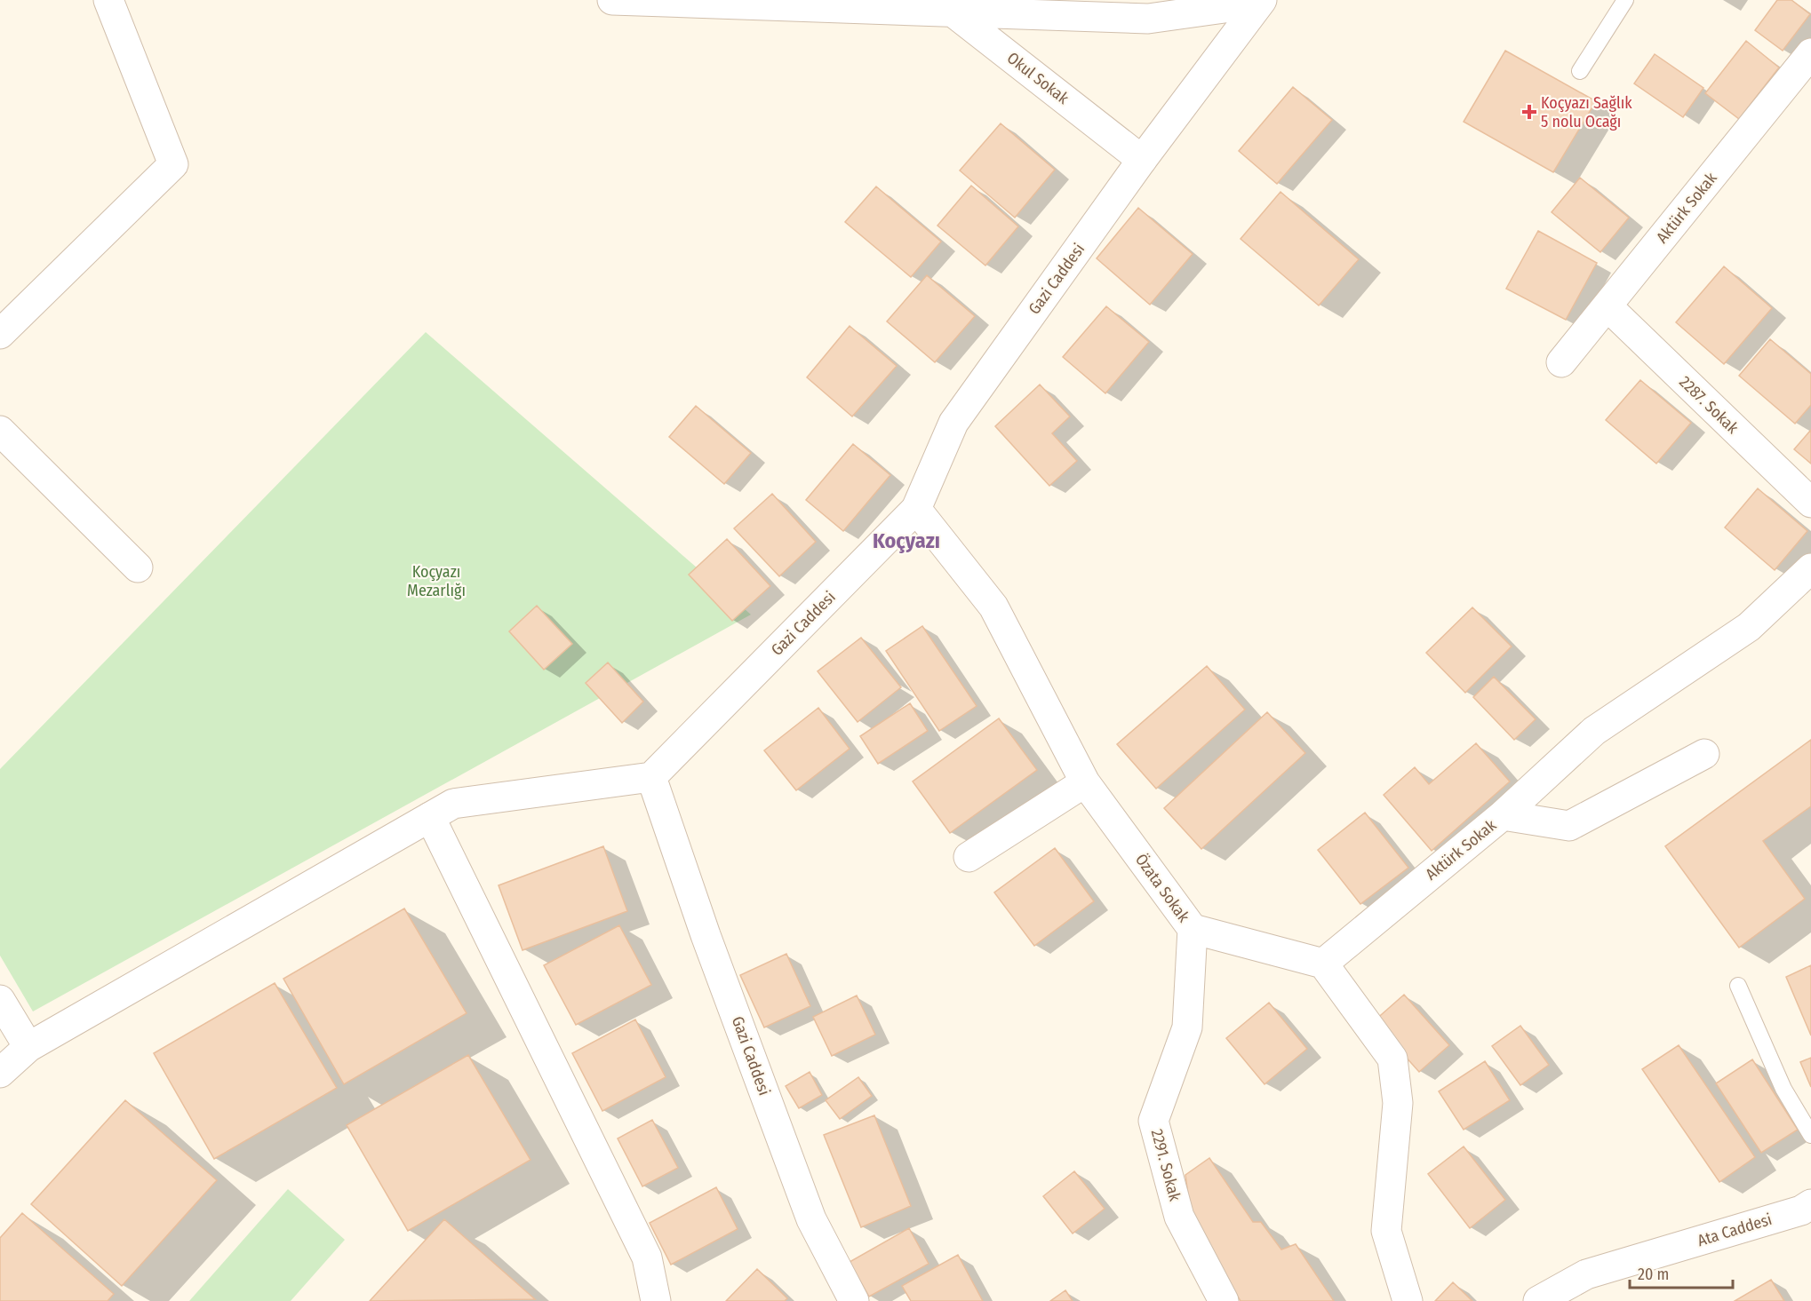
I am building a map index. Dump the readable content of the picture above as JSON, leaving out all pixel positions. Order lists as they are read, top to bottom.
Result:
{
  "streets": {
    "street": [
      "Okul Sokak",
      "Aktürk Sokak",
      "Gazi Caddesi",
      "2287. Sokak",
      "Özata Sokak",
      "2291. Sokak",
      "Ata Caddesi"
    ]
  },
  "crossings": [
    ["Okul Sokak", "Gazi Caddesi"],
    ["Aktürk Sokak", "2287. Sokak"],
    ["Aktürk Sokak", "Özata Sokak"],
    ["Gazi Caddesi", "Özata Sokak"],
    ["Özata Sokak", "2291. Sokak"]
  ],
  "districts": ["Koçyazı"],
  "parks": ["Koçyazı Mezarlığı"],
  "places": {
    "health": ["Koçyazı Sağlık 5 nolu Ocağı"]
  },
  "scale_bar": "20 m"
}
